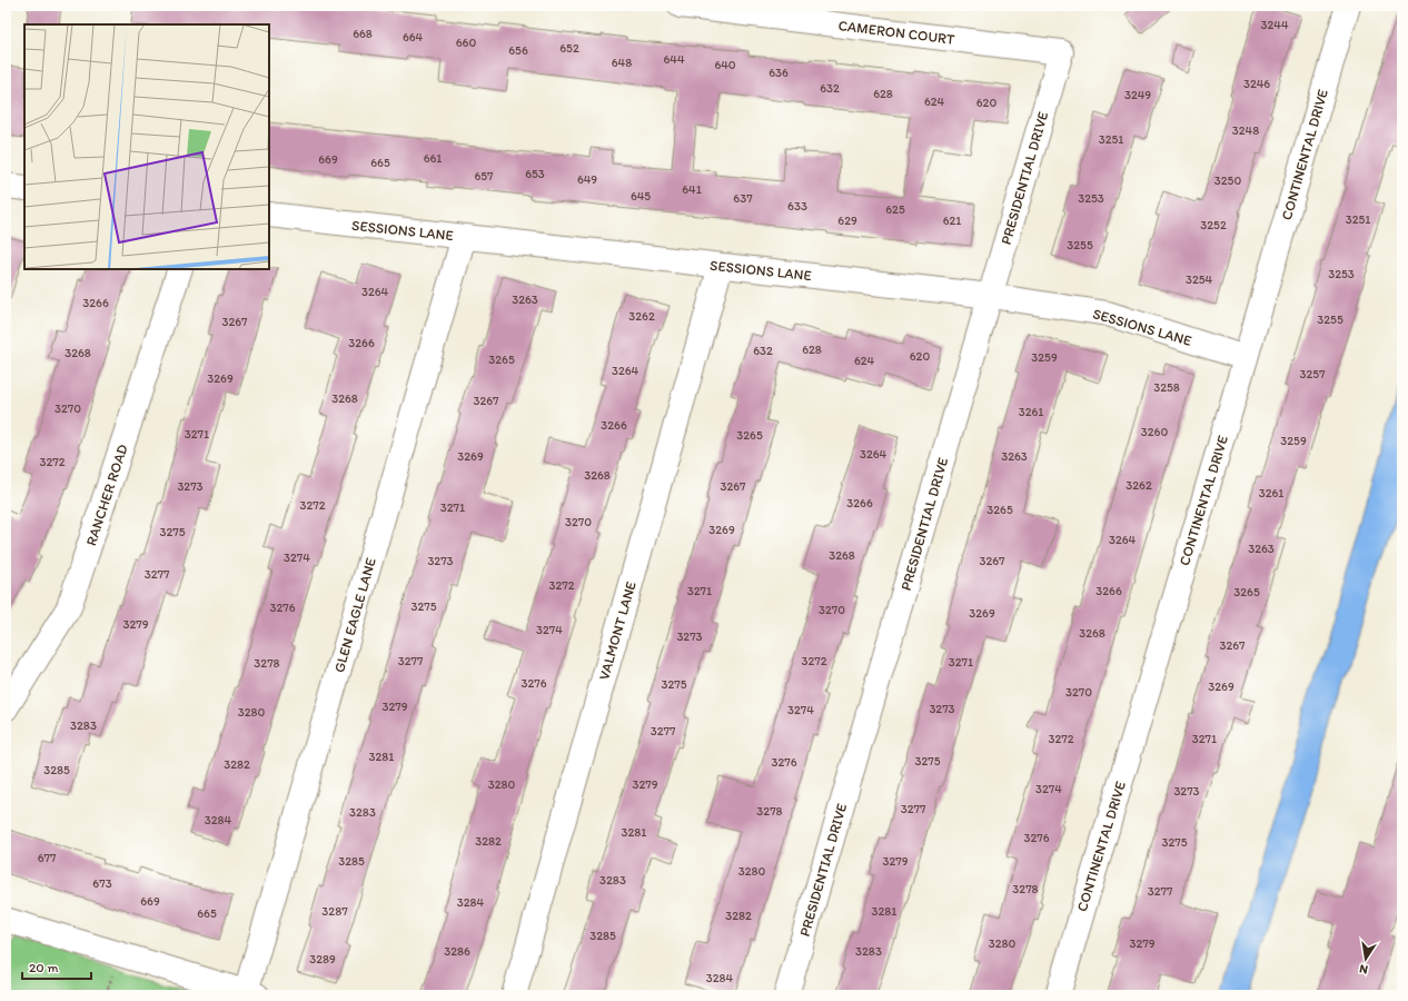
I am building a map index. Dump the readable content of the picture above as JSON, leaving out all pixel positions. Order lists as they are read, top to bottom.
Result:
{
  "streets": {
    "street": [
      "CAMERON COURT",
      "CONTINENTAL DRIVE",
      "PRESIDENTIAL DRIVE",
      "SESSIONS LANE",
      "RANCHER ROAD",
      "GLEN EAGLE LANE",
      "VALMONT LANE"
    ]
  },
  "crossings": [
    ["CAMERON COURT", "PRESIDENTIAL DRIVE"],
    ["CONTINENTAL DRIVE", "SESSIONS LANE"],
    ["PRESIDENTIAL DRIVE", "SESSIONS LANE"],
    ["SESSIONS LANE", "GLEN EAGLE LANE"],
    ["SESSIONS LANE", "VALMONT LANE"]
  ],
  "house_numbers": [
    "3244",
    "668",
    "664",
    "660",
    "652",
    "656",
    "644",
    "648",
    "640",
    "636",
    "3246",
    "632",
    "628",
    "3249",
    "624",
    "620",
    "3248",
    "3251",
    "661",
    "669",
    "665",
    "653",
    "657",
    "649",
    "3250",
    "641",
    "645",
    "637",
    "3253",
    "633",
    "625",
    "3251",
    "629",
    "621",
    "3252",
    "3255",
    "3253",
    "3254",
    "3264",
    "3263",
    "3266",
    "3262",
    "3255",
    "3267",
    "3266",
    "628",
    "632",
    "3268",
    "620",
    "3259",
    "3265",
    "624",
    "3264",
    "3257",
    "3269",
    "3258",
    "3268",
    "3267",
    "3270",
    "3261",
    "3266",
    "3260",
    "3271",
    "3265",
    "3259",
    "3264",
    "3269",
    "3263",
    "3272",
    "3268",
    "3262",
    "3273",
    "3267",
    "3261",
    "3266",
    "3272",
    "3271",
    "3265",
    "3270",
    "3269",
    "3275",
    "3264",
    "3263",
    "3268",
    "3274",
    "3273",
    "3267",
    "3277",
    "3272",
    "3271",
    "3266",
    "3265",
    "3275",
    "3276",
    "3270",
    "3269",
    "3279",
    "3274",
    "3268",
    "3273",
    "3267",
    "3277",
    "3272",
    "3271",
    "3278",
    "3276",
    "3275",
    "3269",
    "3270",
    "3279",
    "3273",
    "3274",
    "3280",
    "3283",
    "3277",
    "3272",
    "3271",
    "3281",
    "3275",
    "3276",
    "3282",
    "3285",
    "3280",
    "3279",
    "3274",
    "3273",
    "3277",
    "3278",
    "3283",
    "3284",
    "3281",
    "3276",
    "3282",
    "3275",
    "677",
    "3285",
    "3279",
    "3280",
    "3283",
    "673",
    "3278",
    "3277",
    "669",
    "3284",
    "3287",
    "3281",
    "665",
    "3282",
    "3285",
    "3280",
    "3279",
    "3286",
    "3283",
    "3289",
    "3284"
  ],
  "scale_bar": "20 m",
  "north": "bottom"
}
